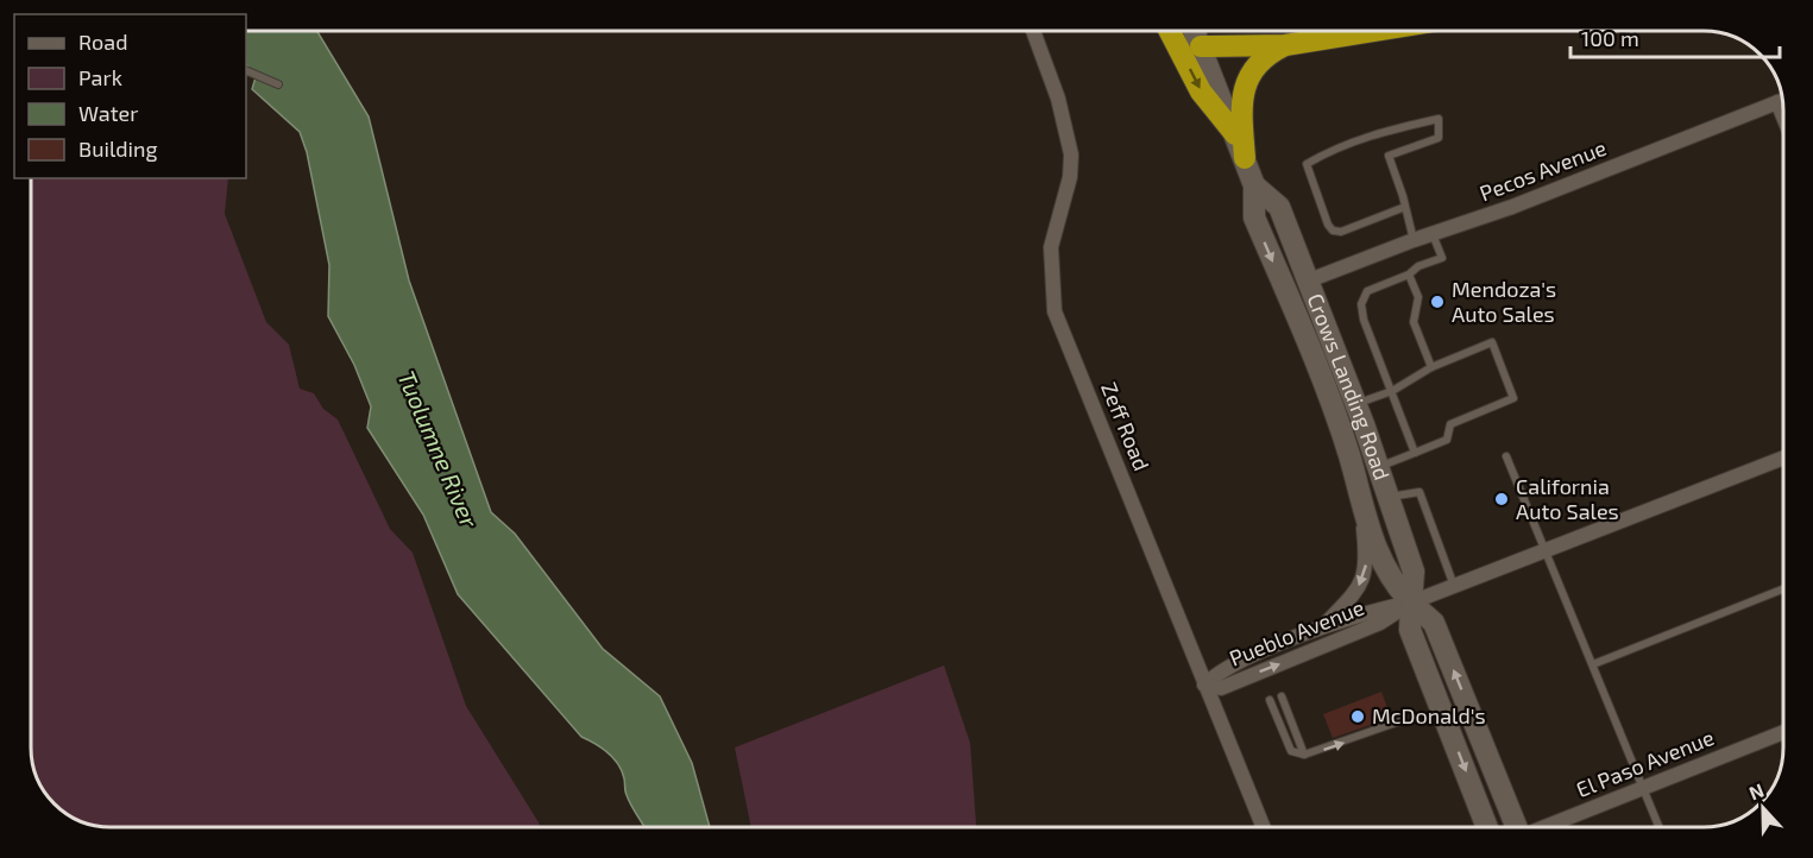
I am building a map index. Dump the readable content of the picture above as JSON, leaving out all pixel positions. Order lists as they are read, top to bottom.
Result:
{
  "streets": {
    "main road": ["Crows Landing Road"],
    "street": [
      "Pecos Avenue",
      "Zeff Road",
      "Pueblo Avenue",
      "El Paso Avenue"
    ]
  },
  "crossings": [
    ["Pecos Avenue", "Crows Landing Road"],
    ["Crows Landing Road", "Pueblo Avenue"],
    ["Zeff Road", "Pueblo Avenue"]
  ],
  "water": ["Tuolumne River"],
  "places": ["Mendoza's Auto Sales", "California Auto Sales", "McDonald's"],
  "legend": [
    "Road",
    "Park",
    "Water",
    "Building"
  ],
  "scale_bar": "100 m",
  "north": "top"
}
